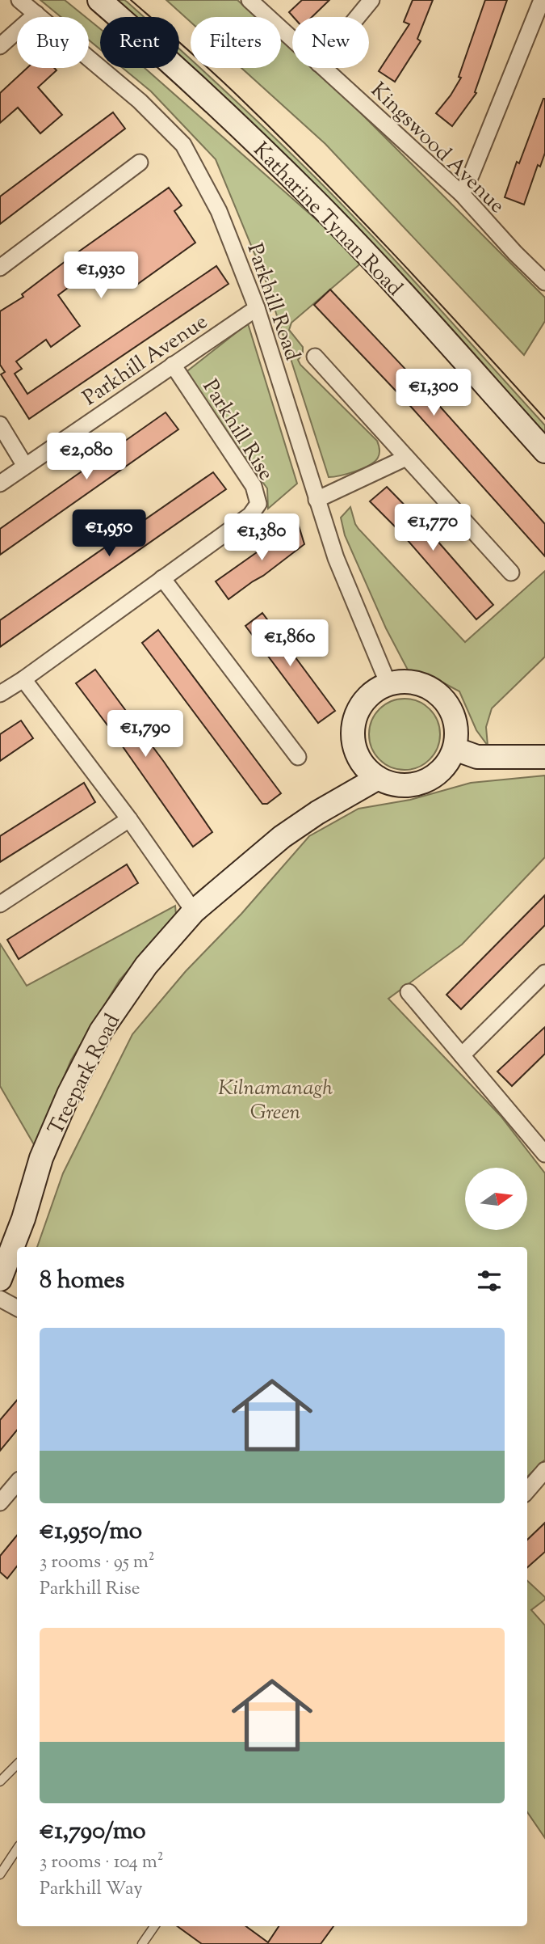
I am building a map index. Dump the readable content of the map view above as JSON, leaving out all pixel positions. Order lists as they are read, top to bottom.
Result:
{
  "streets": {
    "street": [
      "Kingswood Avenue",
      "Katharine Tynan Road",
      "Parkhill Road",
      "Parkhill Avenue",
      "Parkhill Rise",
      "Treepark Road"
    ]
  },
  "crossings": [
    ["Parkhill Road", "Parkhill Avenue"],
    ["Parkhill Road", "Treepark Road"],
    ["Parkhill Avenue", "Parkhill Rise"]
  ],
  "parks": ["Kilnamanagh Green"],
  "north": "right",
  "page": {
    "chip": [
      "Buy",
      "Rent",
      "Filters",
      "New"
    ],
    "price": [
      "€1,930",
      "€1,300",
      "€2,080",
      "€1,770",
      "€1,950",
      "€1,380",
      "€1,860",
      "€1,790"
    ],
    "heading": "8 homes",
    "list": [
      {
        "name": "€1,950/mo",
        "note": "3 rooms · 95 m² · Parkhill Rise"
      },
      {
        "name": "€1,790/mo",
        "note": "3 rooms · 104 m² · Parkhill Way"
      }
    ]
  }
}
